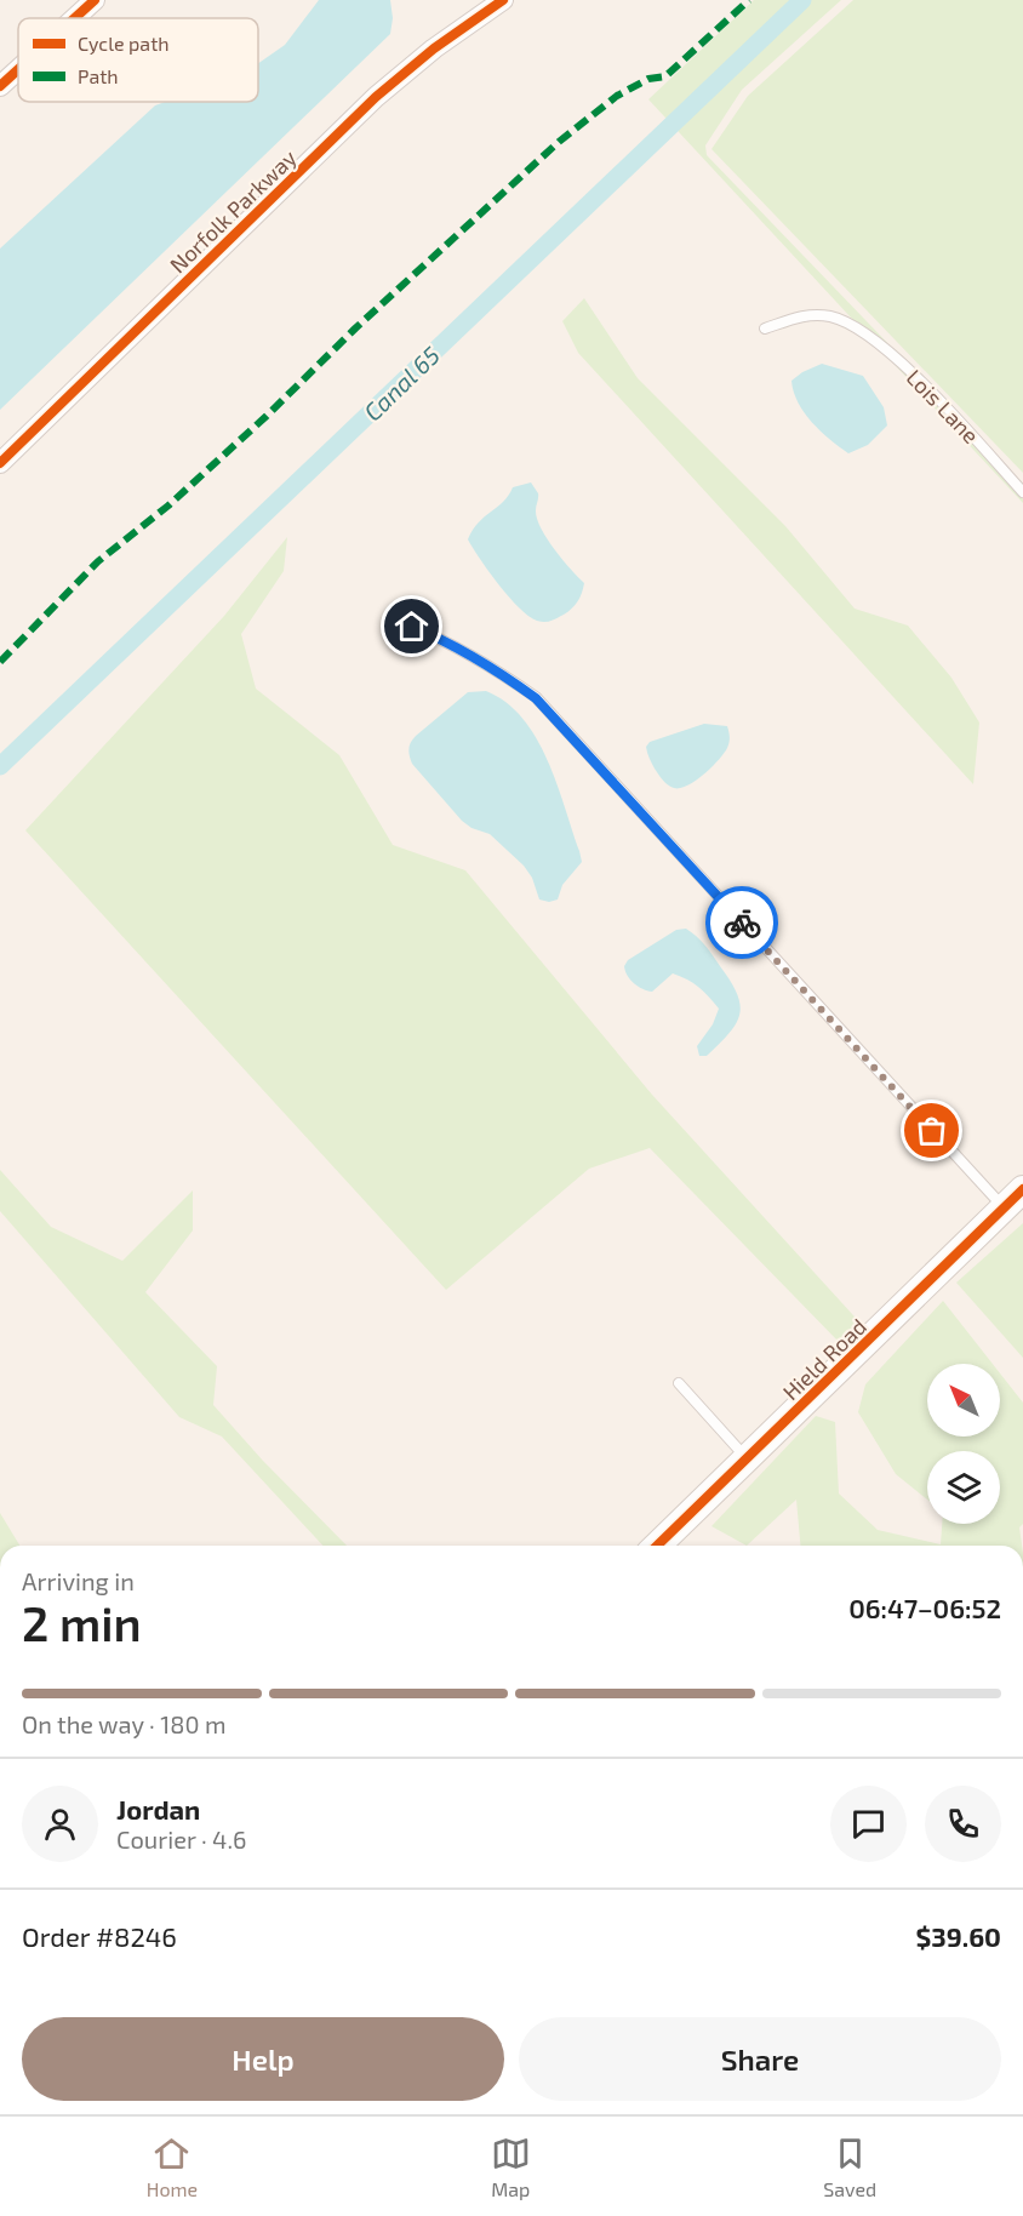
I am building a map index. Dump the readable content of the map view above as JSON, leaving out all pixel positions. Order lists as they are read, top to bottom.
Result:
{
  "streets": {
    "street": ["Norfolk Parkway", "Hield Road"],
    "lane": ["Lois Lane"]
  },
  "water": ["Canal 65"],
  "legend": ["Cycle path", "Path"],
  "north": "top left",
  "page": {
    "heading": ["2 min", "Arriving in", "06:47–06:52"],
    "panel": [
      "Jordan",
      "Courier · 4.6",
      "Order #8246",
      "$39.60"
    ],
    "bar": "On the way · 180 m",
    "buttons": ["Help", "Share"],
    "tabs": ["Home", "Map", "Saved"]
  }
}
